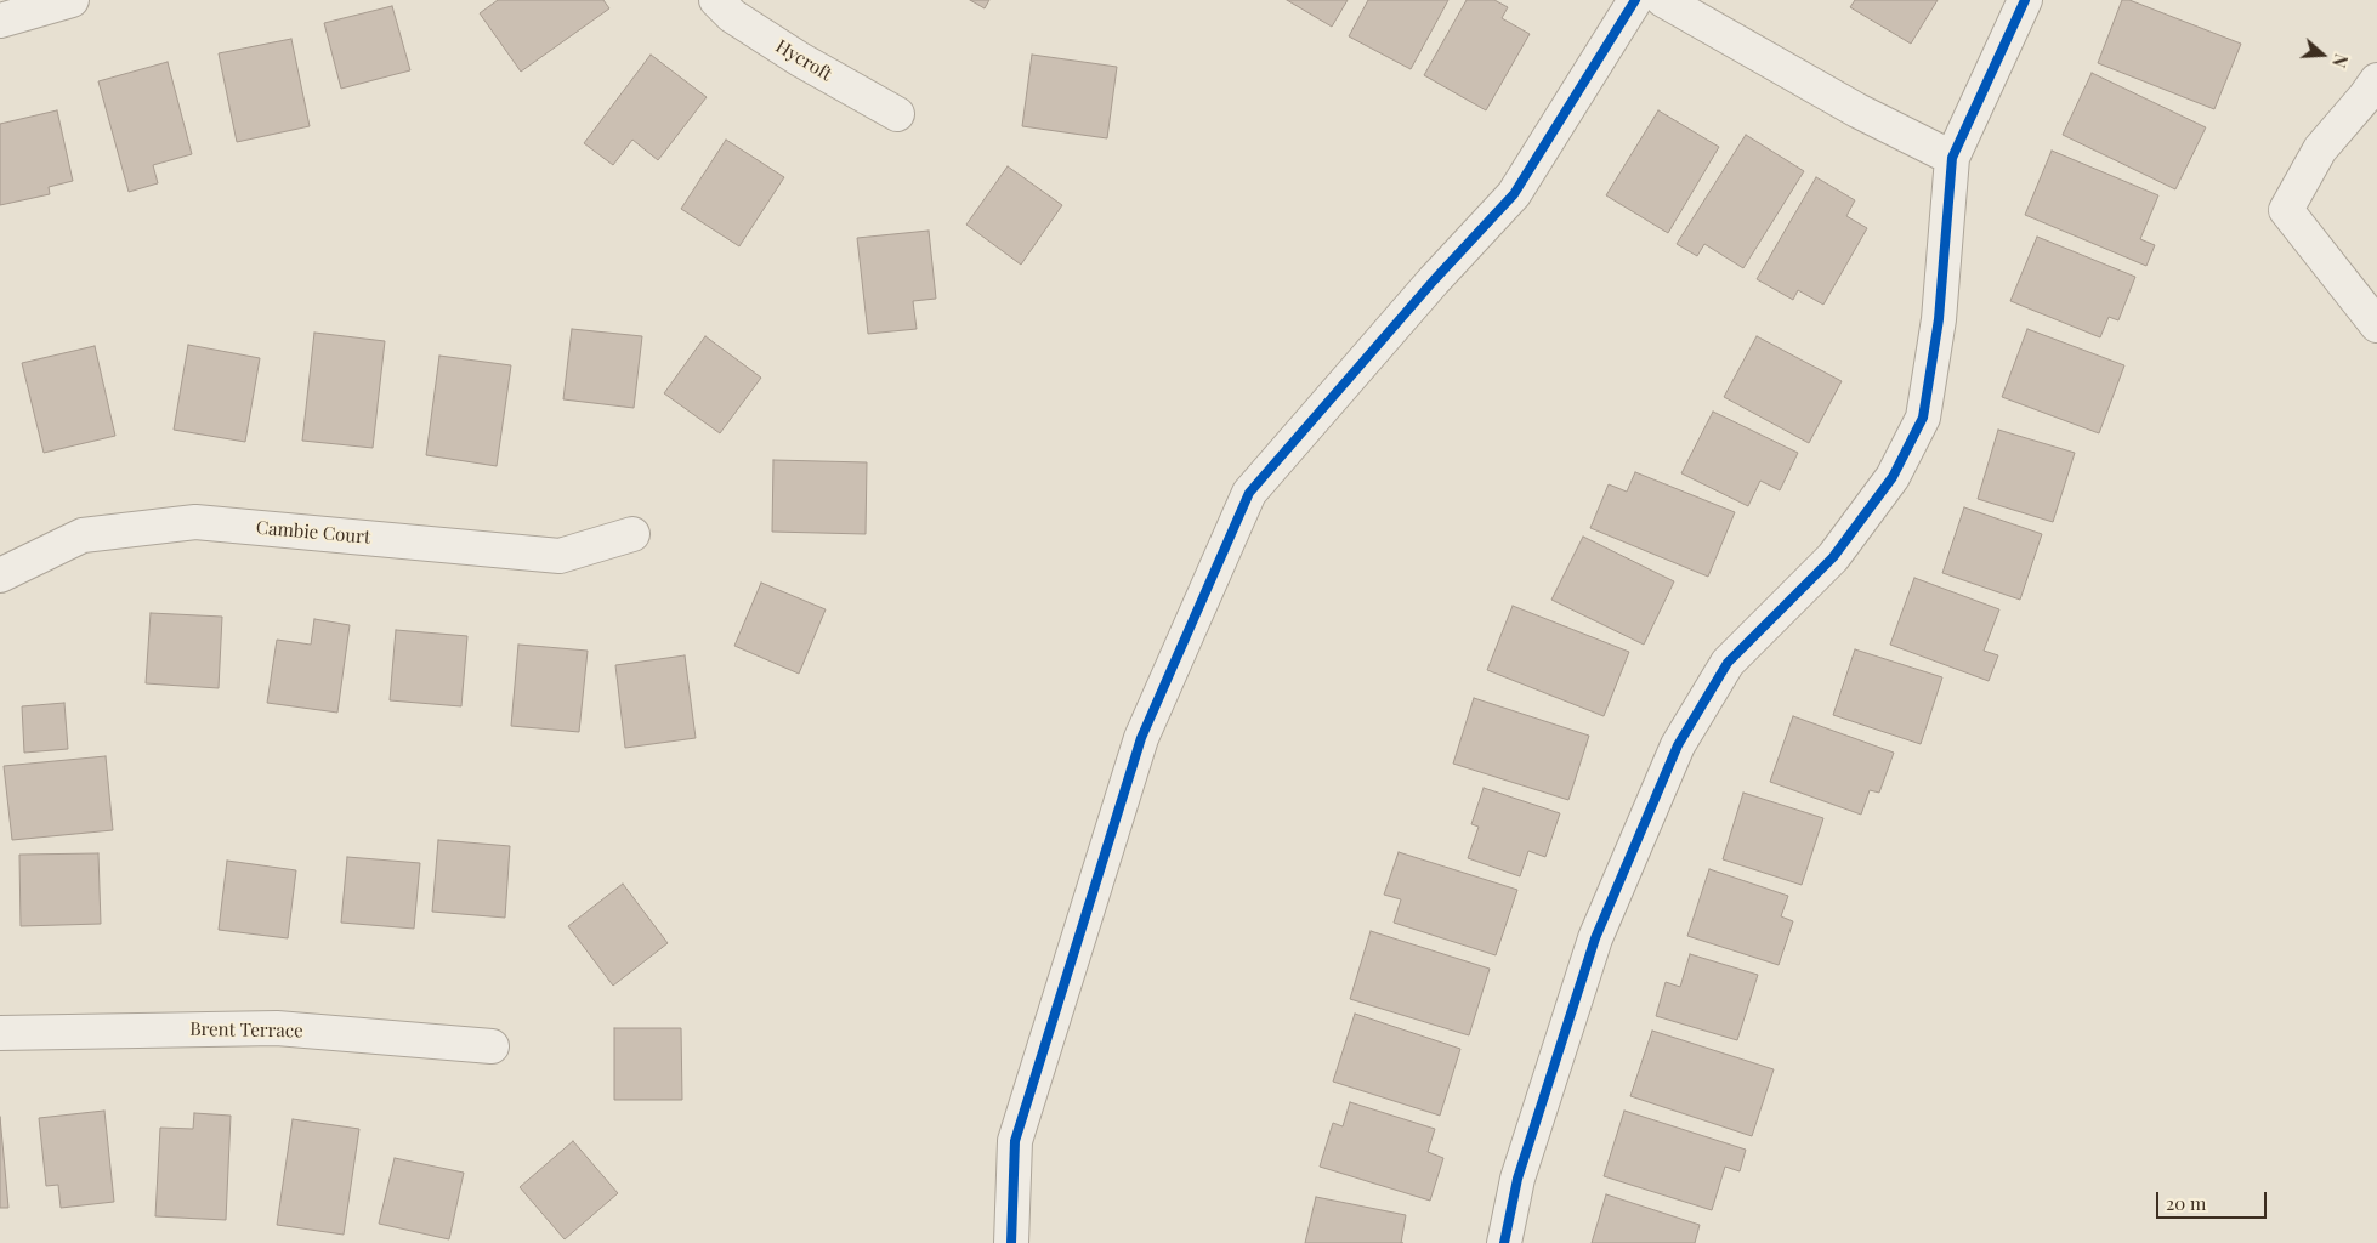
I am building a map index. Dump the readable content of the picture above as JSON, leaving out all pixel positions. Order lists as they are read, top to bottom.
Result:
{
  "streets": {
    "street": ["Hycroft", "Cambie Court", "Brent Terrace"]
  },
  "scale_bar": "20 m",
  "north": "right"
}
